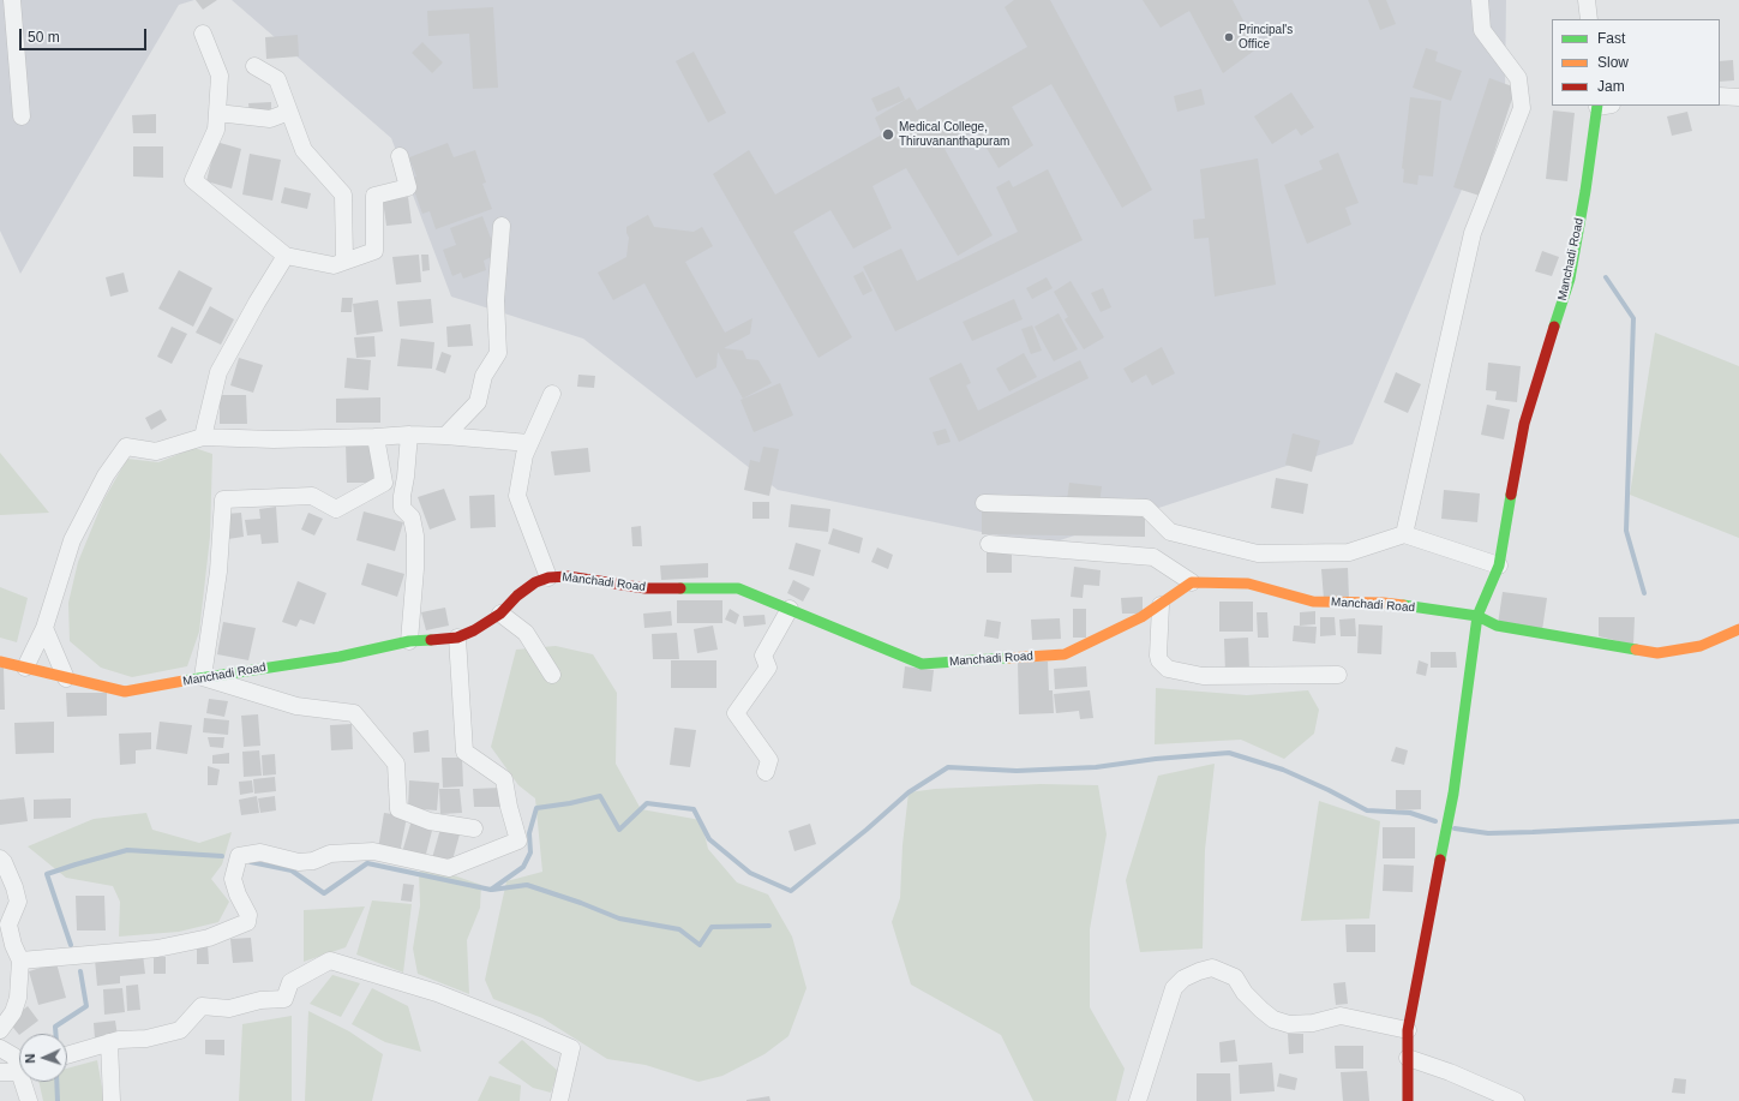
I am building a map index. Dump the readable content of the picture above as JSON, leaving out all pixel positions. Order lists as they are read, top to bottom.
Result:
{
  "streets": {
    "street": ["Manchadi Road"]
  },
  "places": ["Principal's Office", "Medical College, Thiruvananthapuram"],
  "legend": ["Fast", "Slow", "Jam"],
  "scale_bar": "50 m",
  "north": "left"
}
